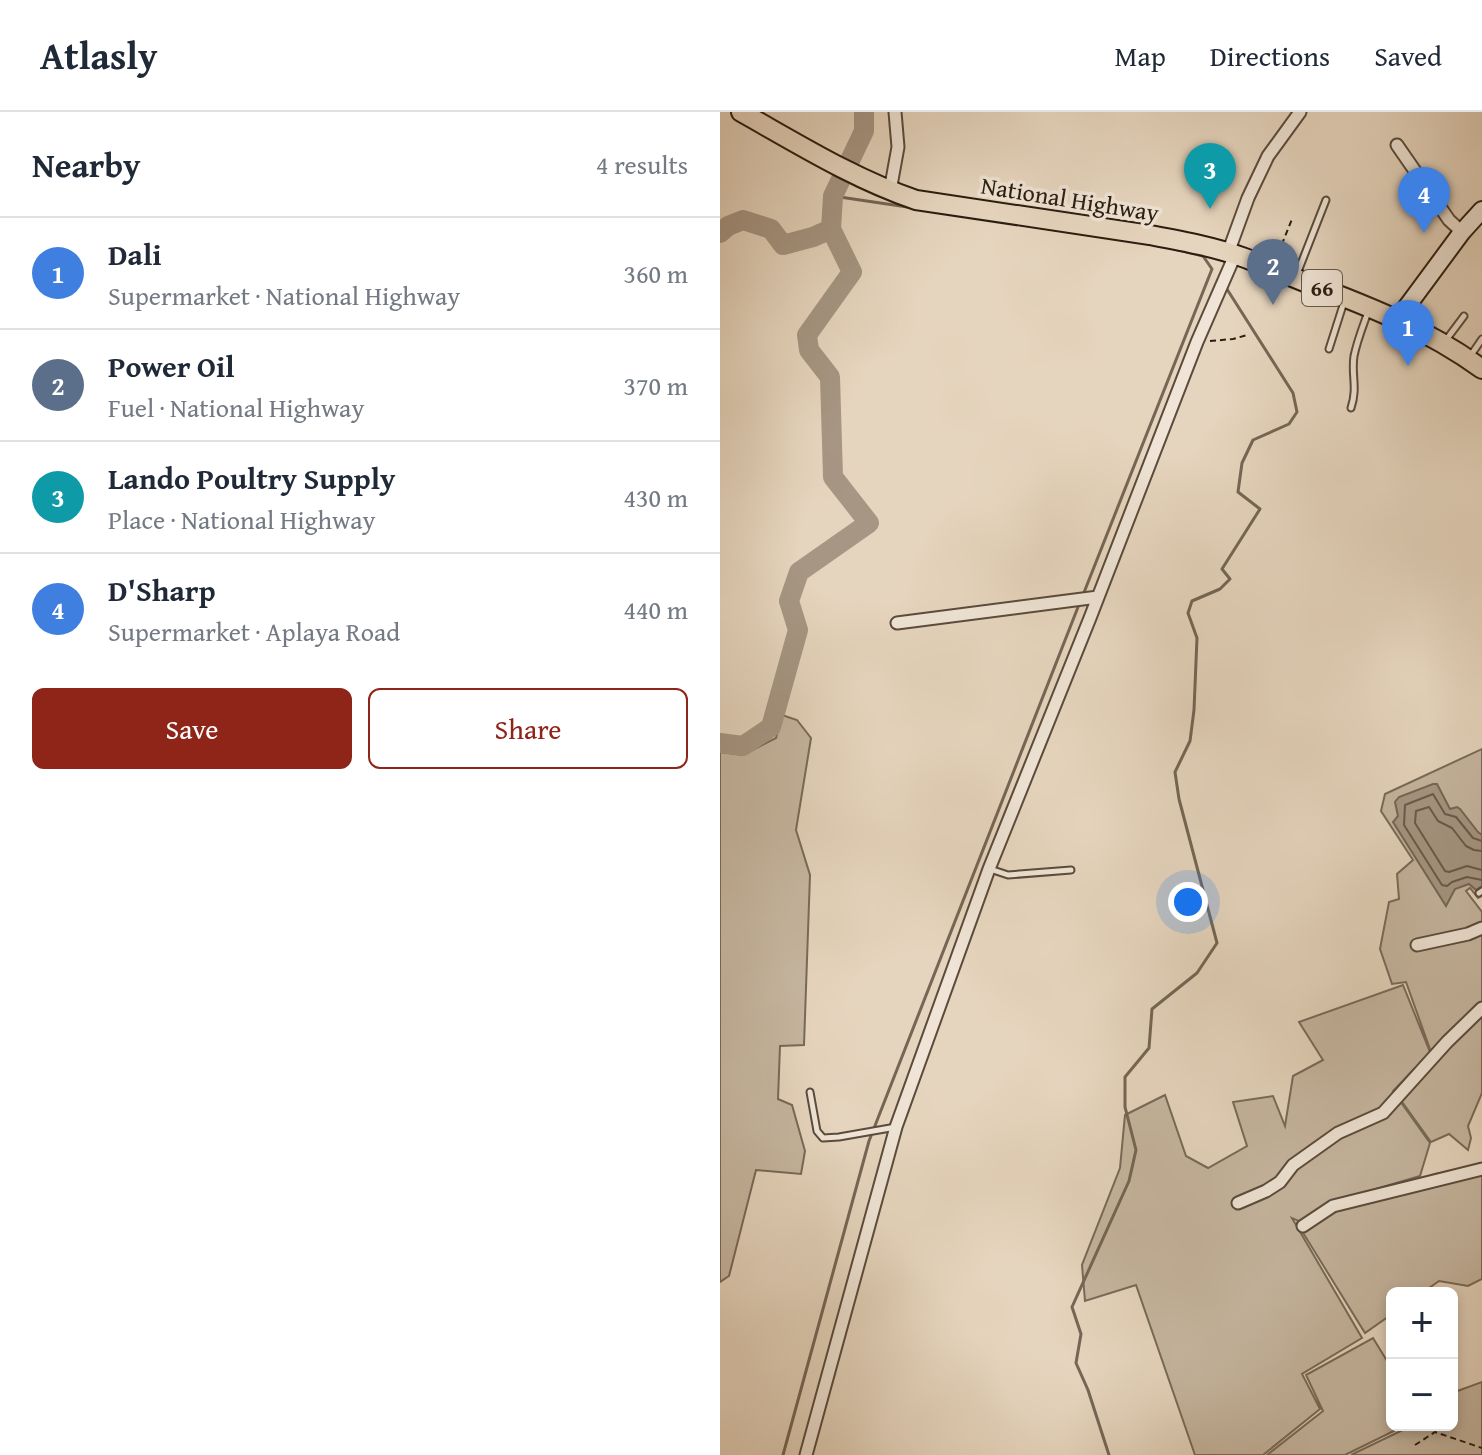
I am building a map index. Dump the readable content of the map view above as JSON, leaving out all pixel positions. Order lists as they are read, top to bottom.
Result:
{
  "streets": {
    "main road": ["National Highway", "66"]
  },
  "page": {
    "header": "Atlasly",
    "nav": ["Map", "Directions", "Saved"],
    "heading": ["Nearby", "4 results"],
    "pins": [
      "3",
      "4",
      "2",
      "1"
    ],
    "list": [
      {
        "mark": "1",
        "name": "Dali",
        "note": "Supermarket · National Highway",
        "value": "360 m"
      },
      {
        "mark": "2",
        "name": "Power Oil",
        "note": "Fuel · National Highway",
        "value": "370 m"
      },
      {
        "mark": "3",
        "name": "Lando Poultry Supply",
        "note": "Place · National Highway",
        "value": "430 m"
      },
      {
        "mark": "4",
        "name": "D'Sharp",
        "note": "Supermarket · Aplaya Road",
        "value": "440 m"
      }
    ],
    "buttons": ["Save", "Share"],
    "map_buttons": ["+", "−"]
  }
}
